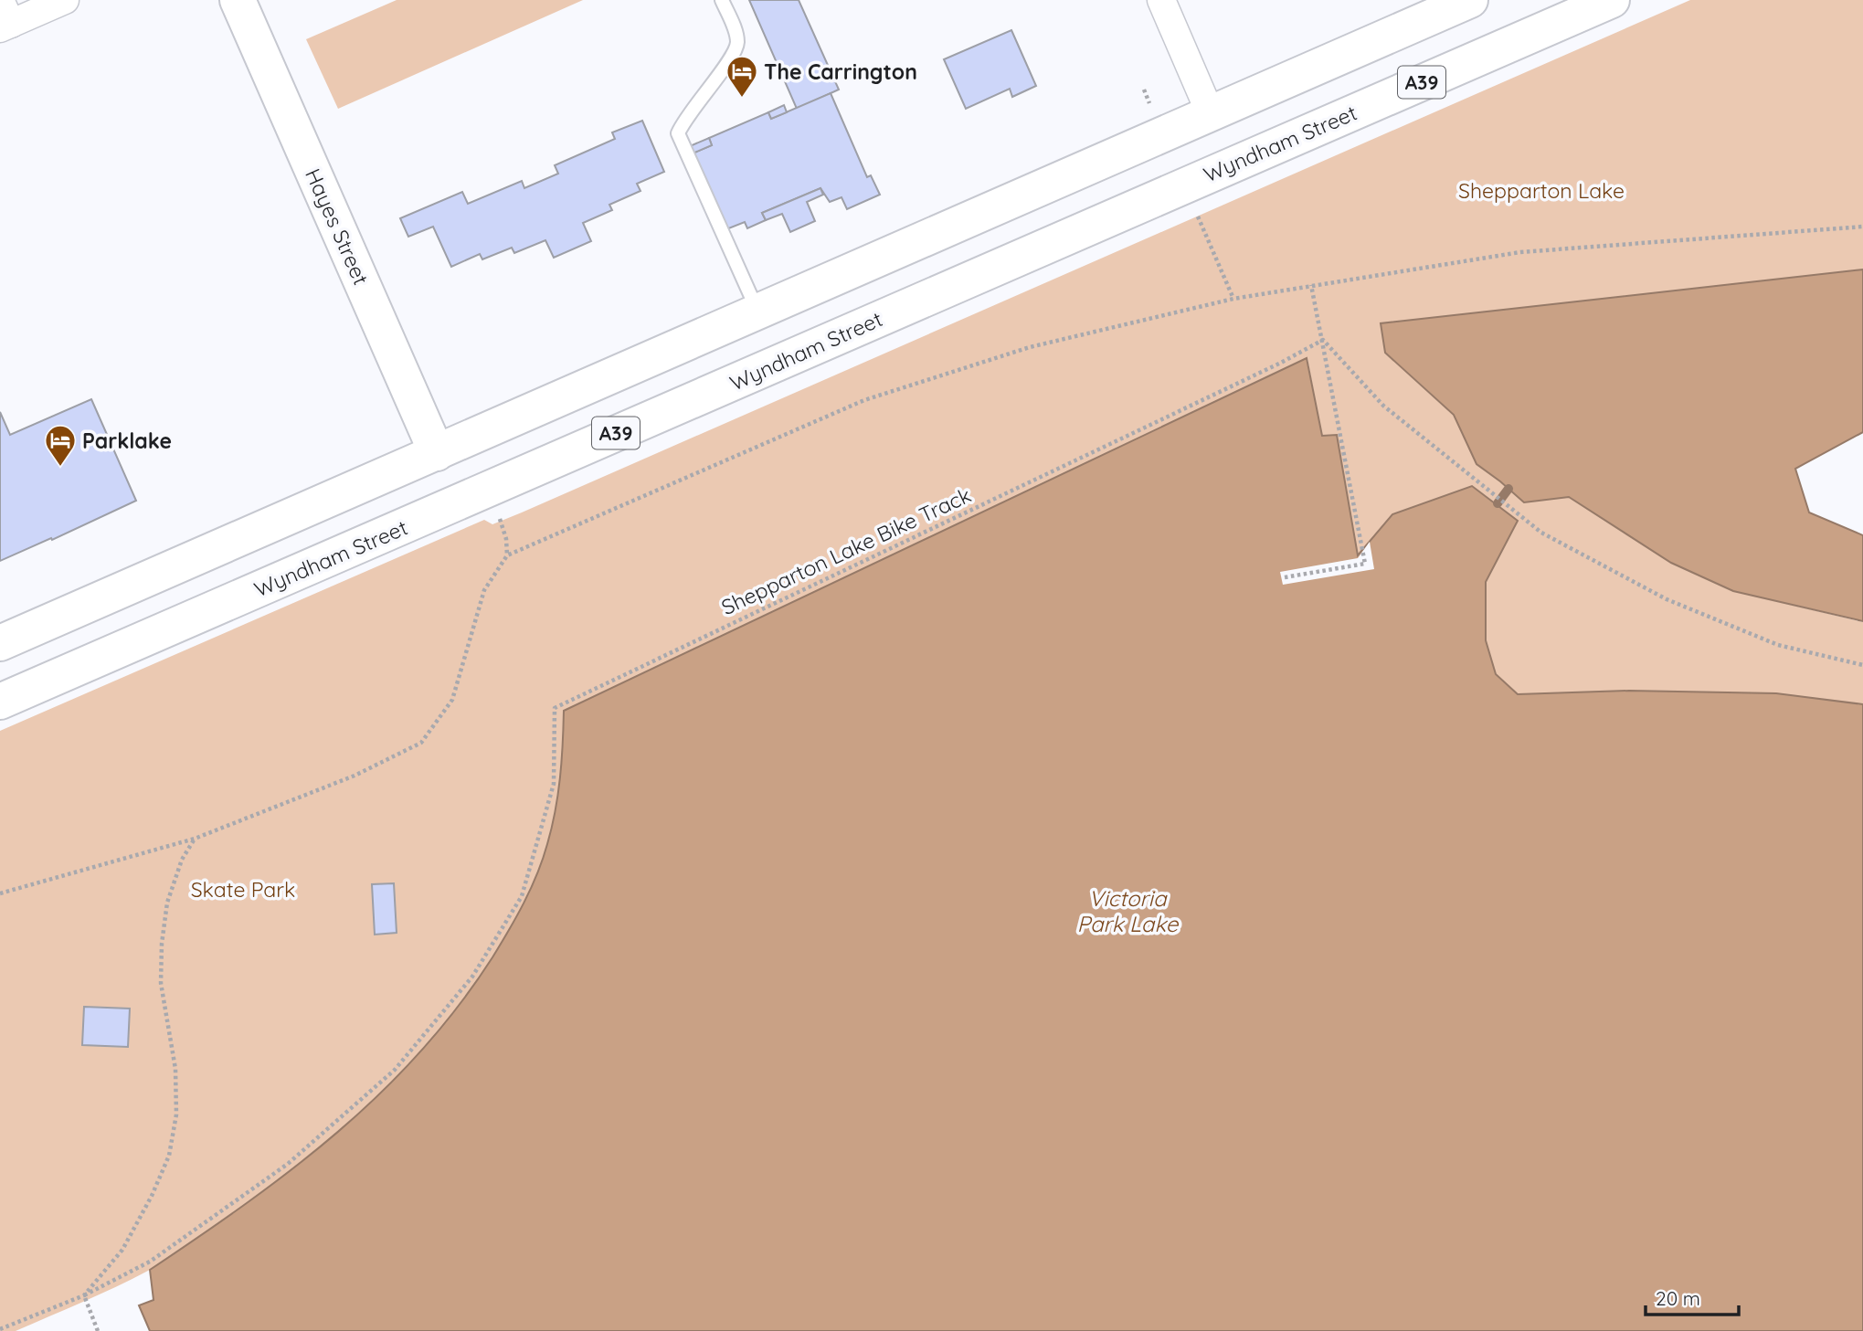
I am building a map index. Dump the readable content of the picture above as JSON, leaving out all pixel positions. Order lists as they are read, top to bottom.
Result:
{
  "streets": {
    "main road": ["A39", "Wyndham Street", "Hayes Street"],
    "path": ["Shepparton Lake Bike Track"]
  },
  "crossings": [
    ["A39", "Hayes Street"],
    ["Wyndham Street", "Hayes Street"]
  ],
  "water": ["Victoria Park Lake"],
  "parks": ["Shepparton Lake", "Skate Park"],
  "places": {
    "hotel": ["The Carrington", "Parklake"]
  },
  "scale_bar": "20 m"
}
